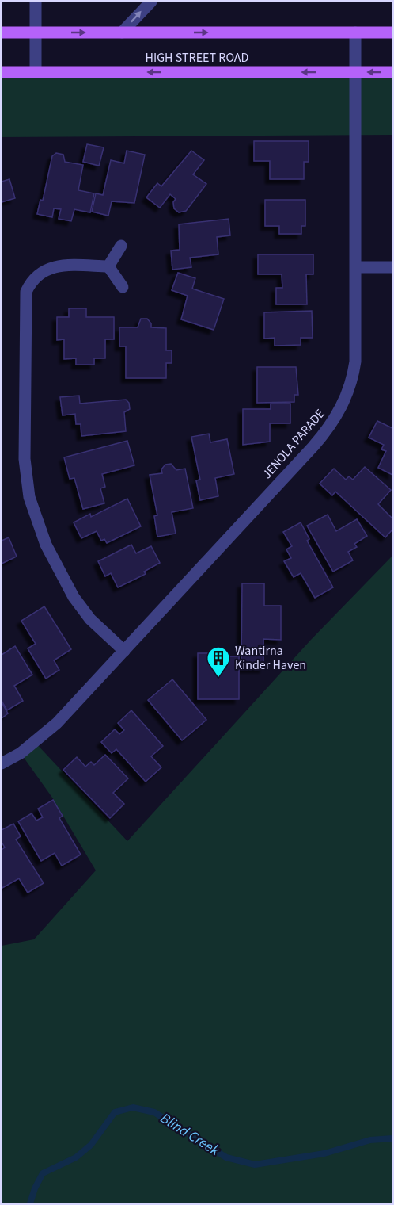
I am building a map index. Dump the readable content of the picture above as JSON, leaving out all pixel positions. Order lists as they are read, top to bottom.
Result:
{
  "streets": {
    "main road": ["HIGH STREET ROAD"],
    "street": ["JENOLA PARADE"]
  },
  "crossings": [
    ["HIGH STREET ROAD", "JENOLA PARADE"]
  ],
  "water": ["Blind Creek"],
  "places": {
    "building": ["Wantirna Kinder Haven"]
  }
}
